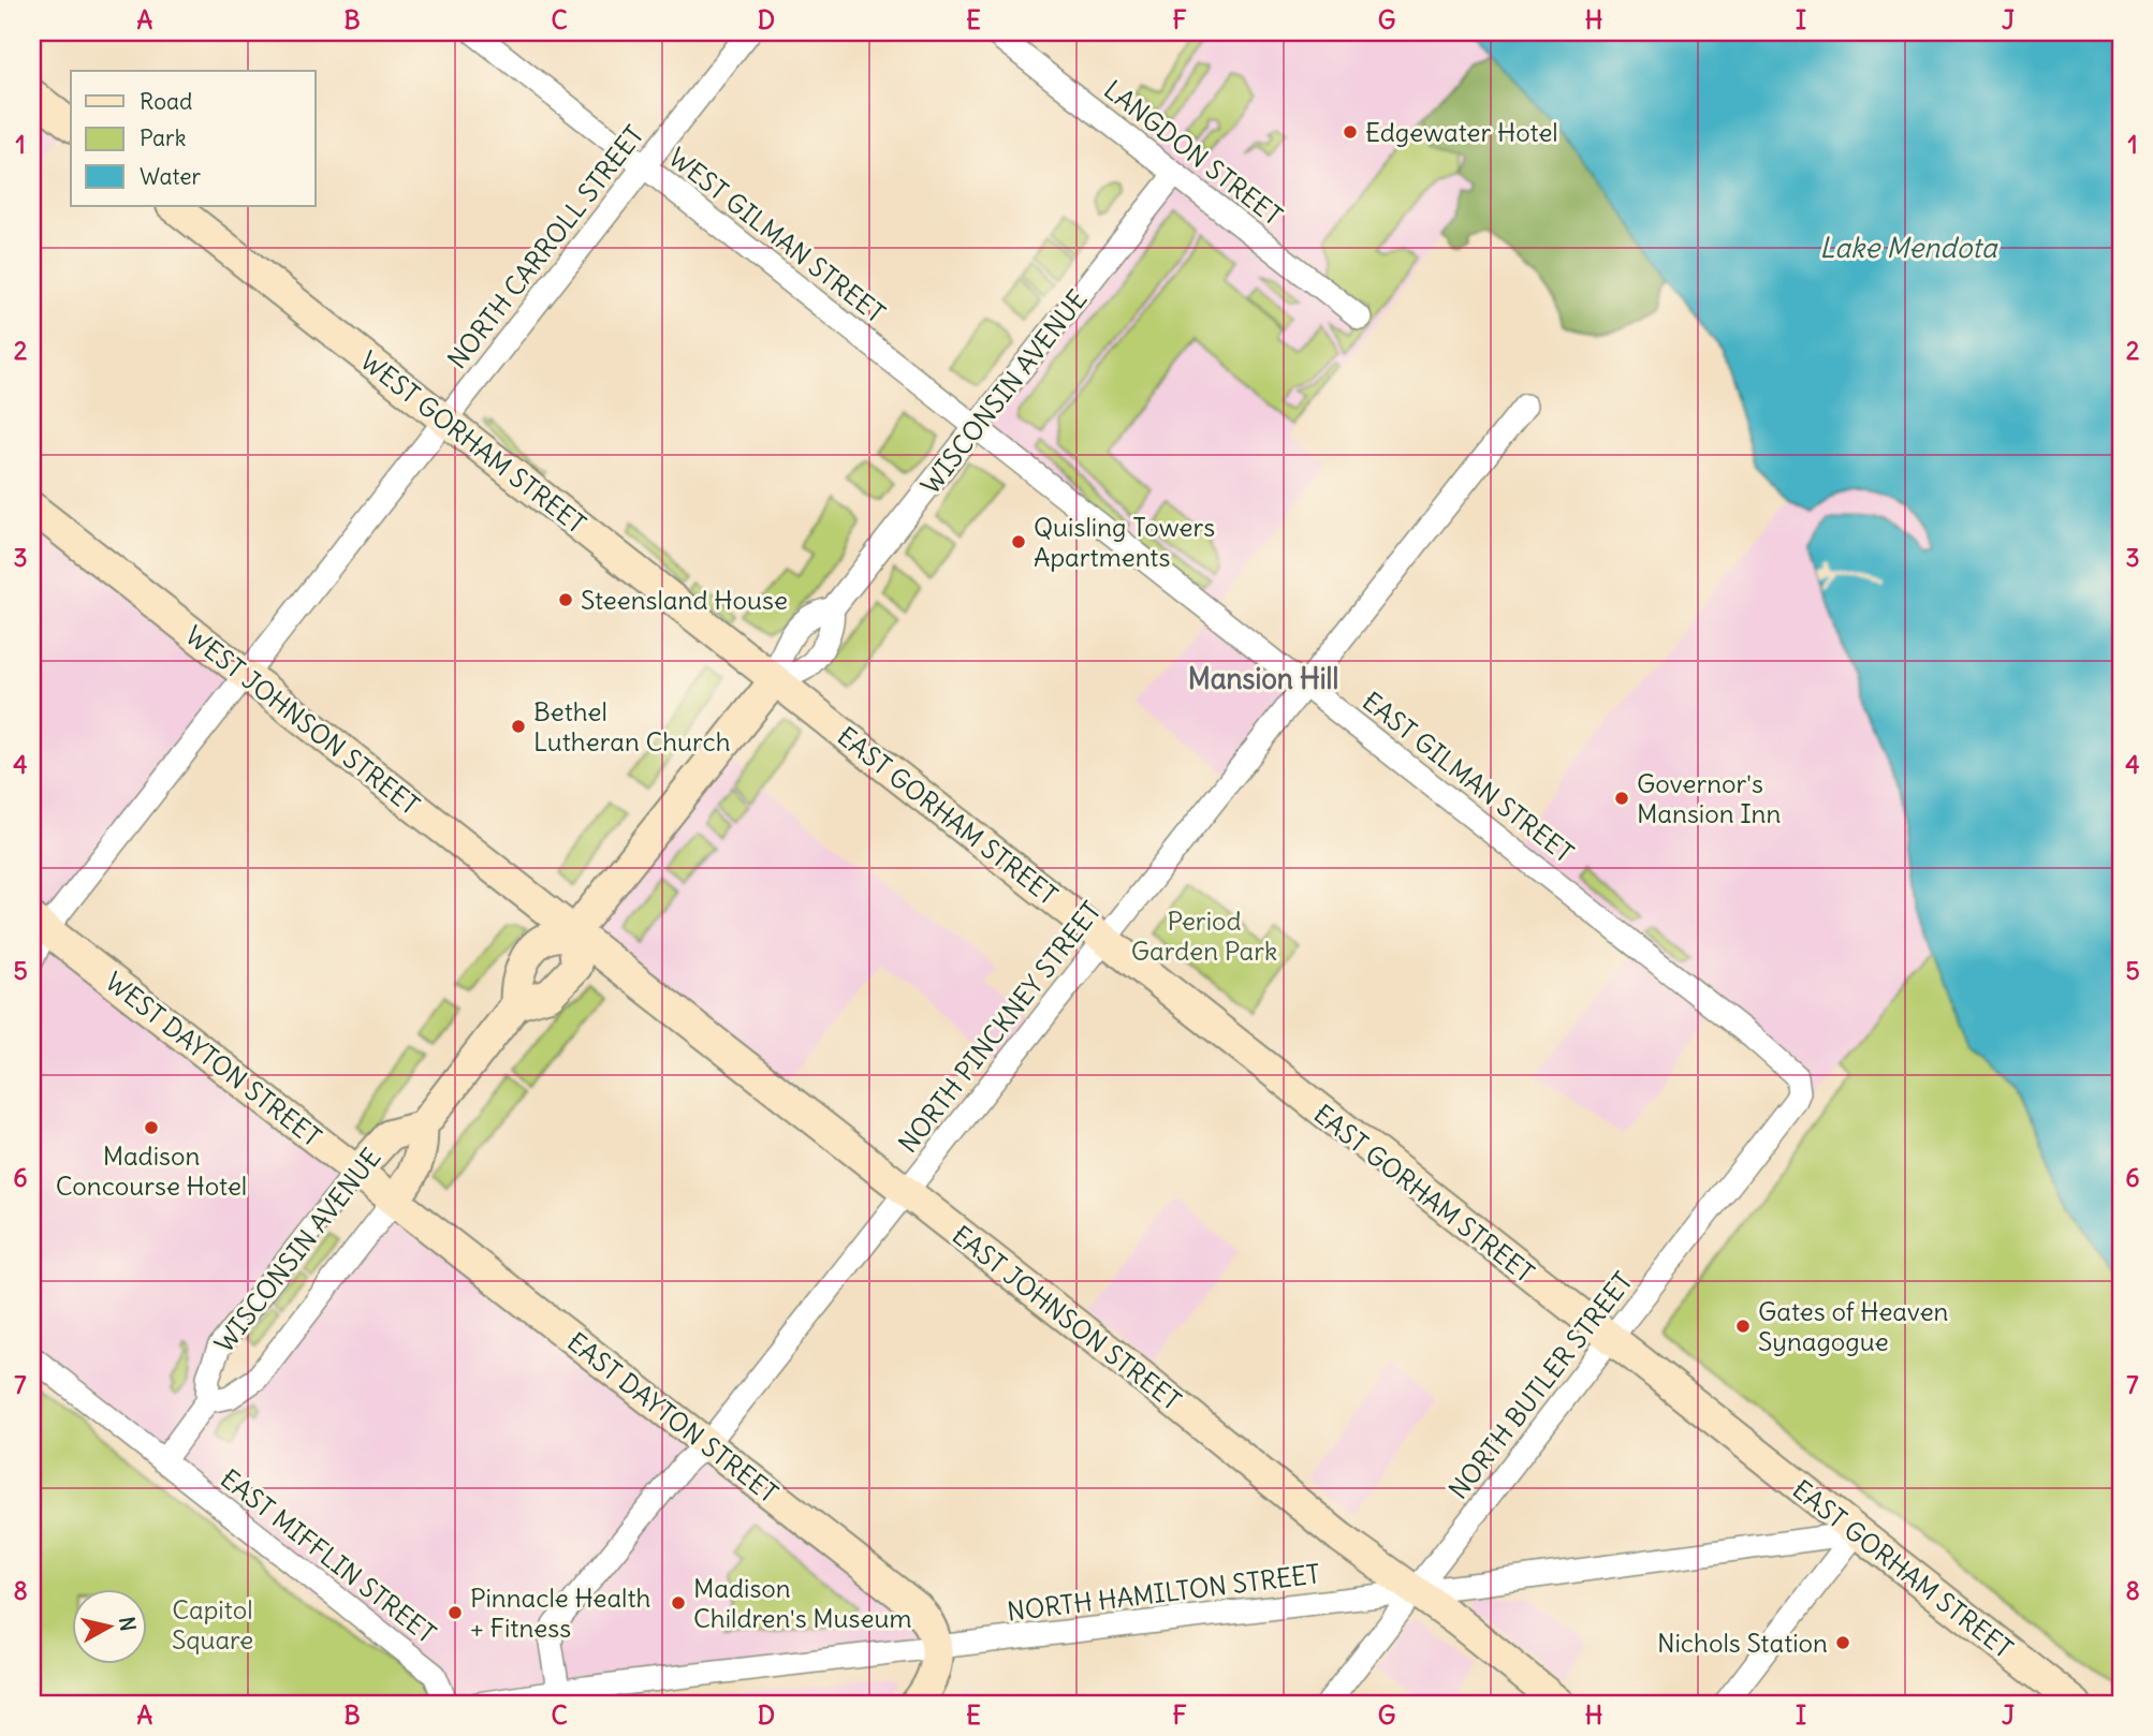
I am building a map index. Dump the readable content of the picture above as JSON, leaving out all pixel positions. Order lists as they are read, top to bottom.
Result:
{
  "streets": {
    "main road": [
      "WISCONSIN AVENUE",
      "WEST GORHAM STREET",
      "WEST JOHNSON STREET",
      "EAST GORHAM STREET",
      "WEST DAYTON STREET",
      "EAST JOHNSON STREET",
      "EAST DAYTON STREET"
    ],
    "street": [
      "LANGDON STREET",
      "WEST GILMAN STREET",
      "NORTH CARROLL STREET",
      "EAST GILMAN STREET",
      "NORTH PINCKNEY STREET",
      "NORTH BUTLER STREET",
      "EAST MIFFLIN STREET",
      "NORTH HAMILTON STREET"
    ]
  },
  "crossings": [
    ["LANGDON STREET", "WISCONSIN AVENUE"],
    ["WEST GILMAN STREET", "NORTH CARROLL STREET"],
    ["WEST GILMAN STREET", "WISCONSIN AVENUE"],
    ["WEST GILMAN STREET", "EAST GILMAN STREET"],
    ["NORTH CARROLL STREET", "WEST GORHAM STREET"],
    ["NORTH CARROLL STREET", "WEST JOHNSON STREET"],
    ["NORTH CARROLL STREET", "WEST DAYTON STREET"],
    ["WISCONSIN AVENUE", "WEST GORHAM STREET"],
    ["WISCONSIN AVENUE", "WEST JOHNSON STREET"],
    ["WISCONSIN AVENUE", "EAST GILMAN STREET"],
    ["WISCONSIN AVENUE", "EAST GORHAM STREET"],
    ["WISCONSIN AVENUE", "WEST DAYTON STREET"],
    ["WISCONSIN AVENUE", "EAST JOHNSON STREET"],
    ["WISCONSIN AVENUE", "EAST DAYTON STREET"],
    ["WISCONSIN AVENUE", "EAST MIFFLIN STREET"],
    ["WEST GORHAM STREET", "EAST GORHAM STREET"],
    ["WEST JOHNSON STREET", "EAST JOHNSON STREET"],
    ["EAST GILMAN STREET", "NORTH PINCKNEY STREET"],
    ["EAST GILMAN STREET", "NORTH BUTLER STREET"],
    ["EAST GORHAM STREET", "NORTH PINCKNEY STREET"],
    ["EAST GORHAM STREET", "NORTH BUTLER STREET"],
    ["EAST GORHAM STREET", "NORTH HAMILTON STREET"],
    ["NORTH PINCKNEY STREET", "EAST JOHNSON STREET"],
    ["NORTH PINCKNEY STREET", "EAST DAYTON STREET"],
    ["NORTH PINCKNEY STREET", "NORTH HAMILTON STREET"],
    ["WEST DAYTON STREET", "EAST DAYTON STREET"],
    ["EAST JOHNSON STREET", "NORTH BUTLER STREET"],
    ["EAST JOHNSON STREET", "NORTH HAMILTON STREET"],
    ["NORTH BUTLER STREET", "NORTH HAMILTON STREET"],
    ["EAST DAYTON STREET", "NORTH HAMILTON STREET"]
  ],
  "districts": ["Mansion Hill"],
  "water": ["Lake Mendota"],
  "parks": ["Period Garden Park", "Capitol Square"],
  "places": [
    "Edgewater Hotel",
    "Quisling Towers Apartments",
    "Steensland House",
    "Bethel Lutheran Church",
    "Governor's Mansion Inn",
    "Madison Concourse Hotel",
    "Gates of Heaven Synagogue",
    "Madison Children's Museum",
    "Pinnacle Health + Fitness",
    "Nichols Station"
  ],
  "legend": ["Road", "Park", "Water"],
  "north": "right",
  "grid": {
    "columns": [
      "A",
      "B",
      "C",
      "D",
      "E",
      "F",
      "G",
      "H",
      "I",
      "J"
    ],
    "rows": [
      "1",
      "2",
      "3",
      "4",
      "5",
      "6",
      "7",
      "8"
    ]
  }
}
